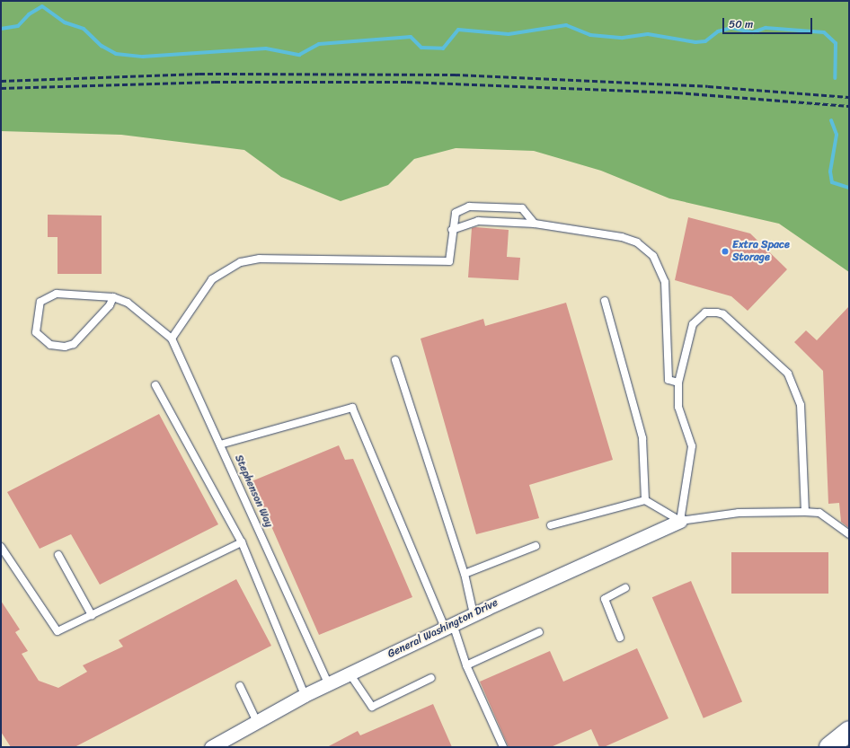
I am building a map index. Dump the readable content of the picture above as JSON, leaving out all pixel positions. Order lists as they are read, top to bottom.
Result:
{
  "streets": {
    "street": ["General Washington Drive"],
    "lane": ["Stephenson Way"]
  },
  "crossings": [
    ["Stephenson Way", "General Washington Drive"]
  ],
  "places": ["Extra Space Storage"],
  "scale_bar": "50 m"
}
